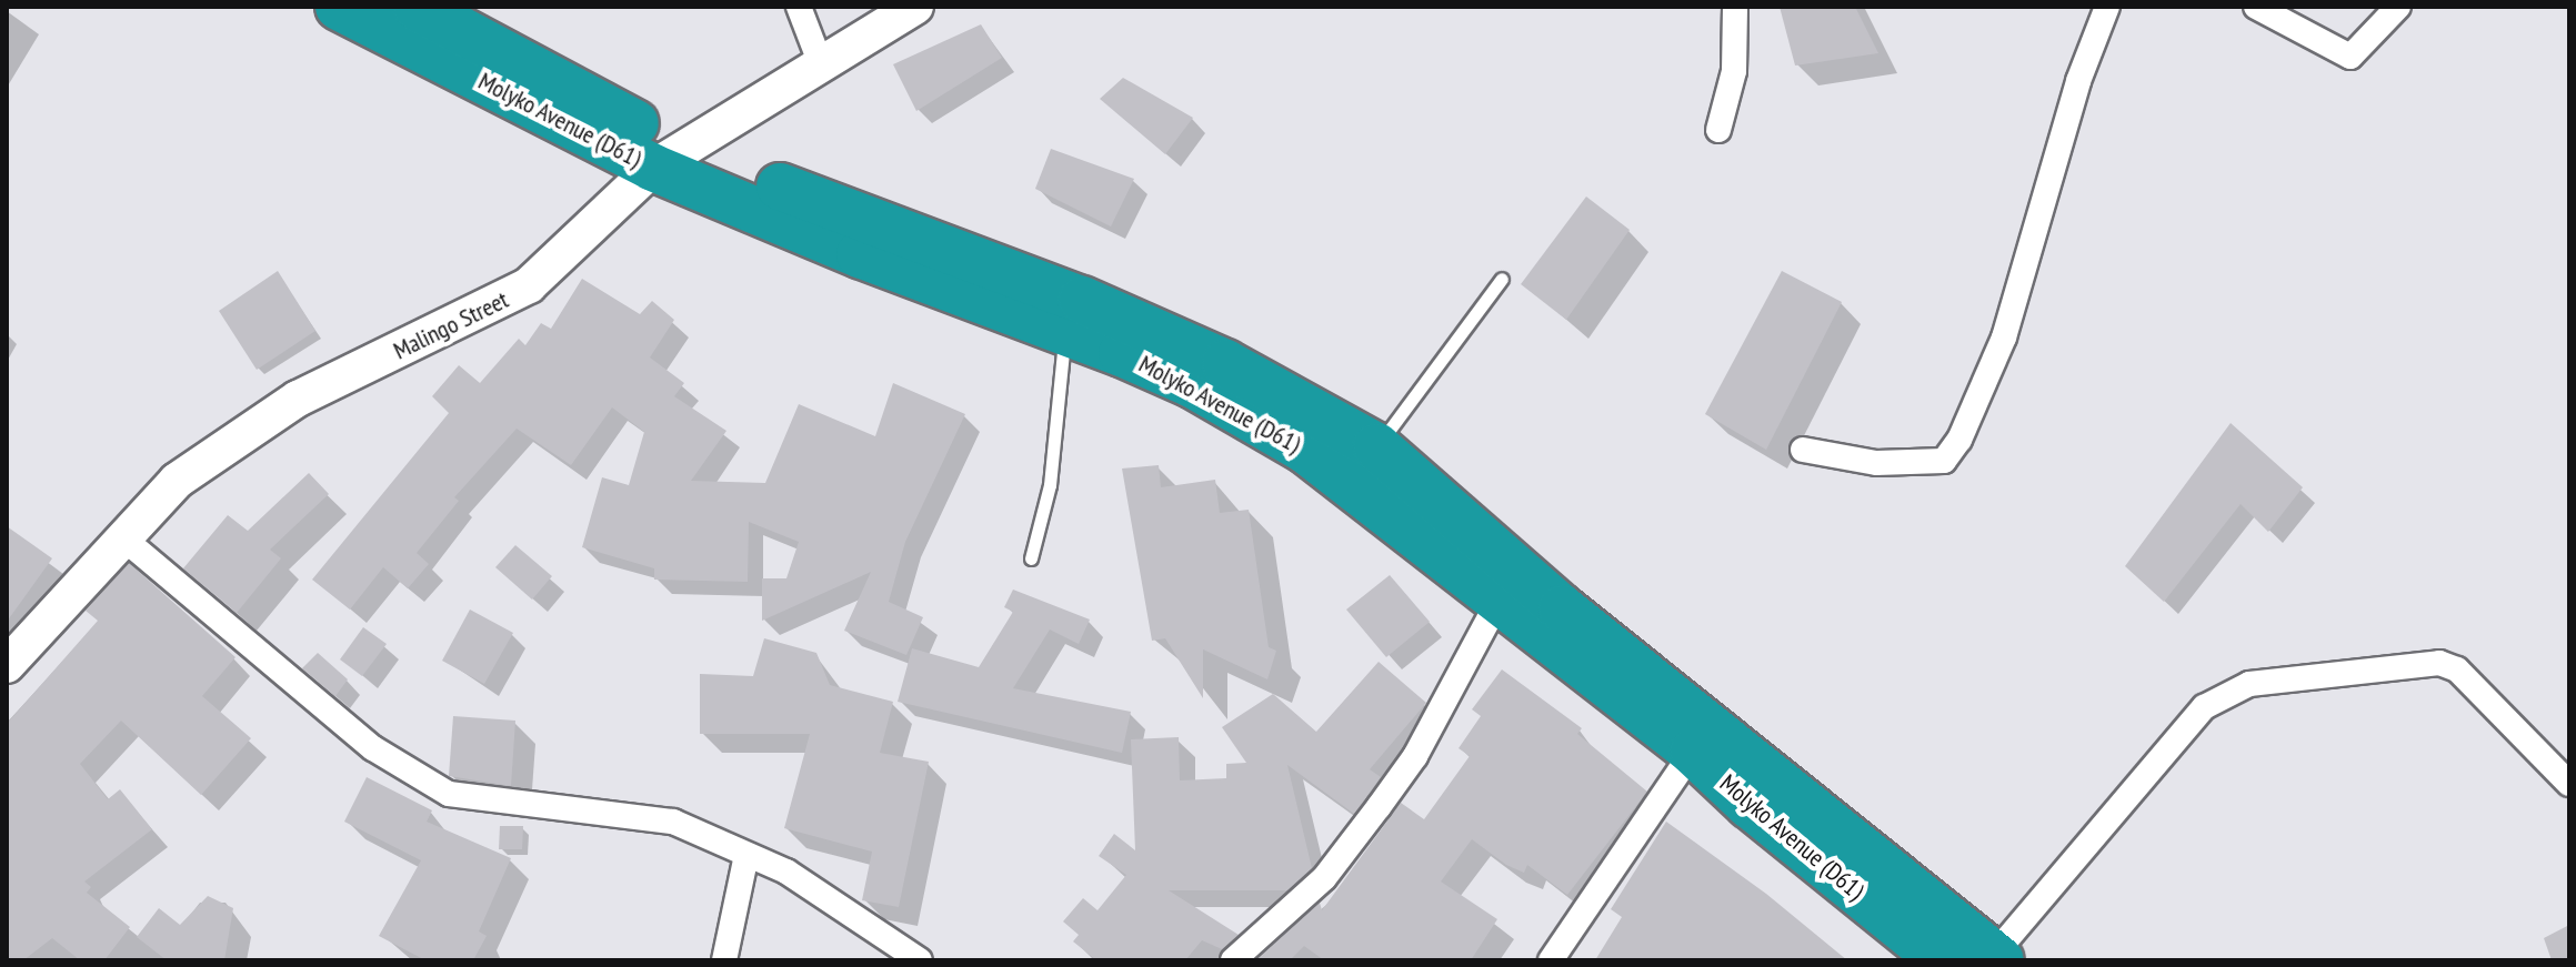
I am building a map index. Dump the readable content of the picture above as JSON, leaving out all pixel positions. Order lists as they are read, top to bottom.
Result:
{
  "streets": {
    "highway": ["Molyko Avenue (D61)"],
    "street": ["Malingo Street"]
  },
  "crossings": [
    ["Molyko Avenue (D61)", "Malingo Street"]
  ]
}
